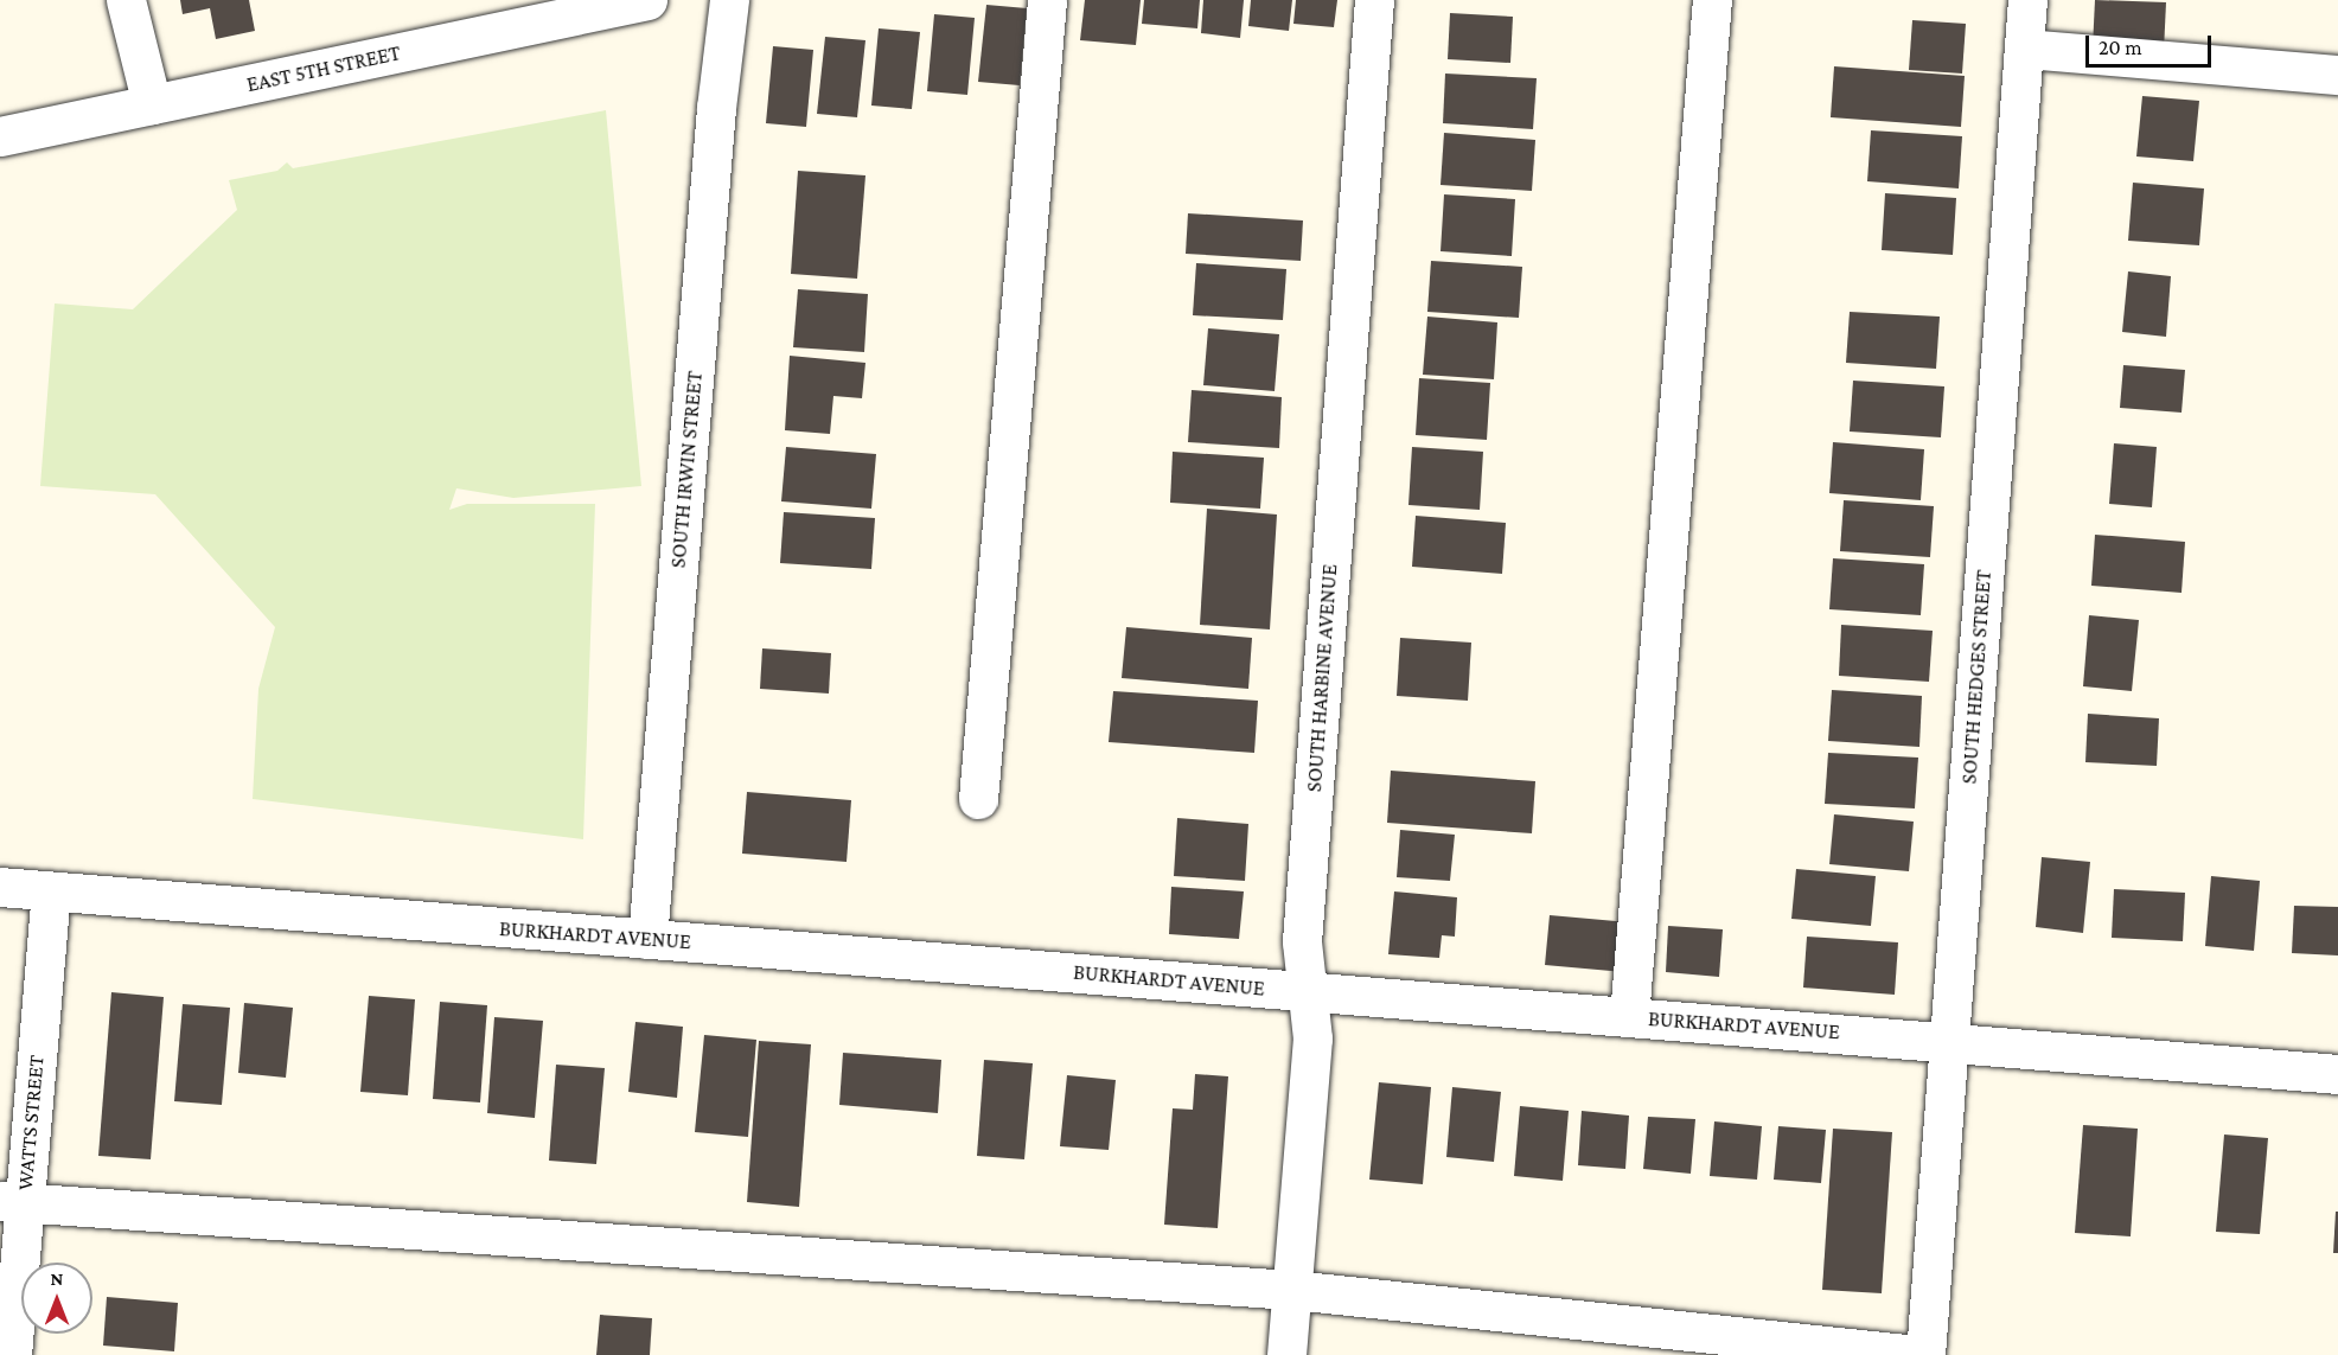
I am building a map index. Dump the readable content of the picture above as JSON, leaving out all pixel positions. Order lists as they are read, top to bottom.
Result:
{
  "streets": {
    "street": [
      "EAST 5TH STREET",
      "SOUTH IRWIN STREET",
      "SOUTH HEDGES STREET",
      "SOUTH HARBINE AVENUE",
      "BURKHARDT AVENUE",
      "WATTS STREET"
    ]
  },
  "crossings": [
    ["SOUTH IRWIN STREET", "BURKHARDT AVENUE"],
    ["SOUTH HEDGES STREET", "BURKHARDT AVENUE"],
    ["SOUTH HARBINE AVENUE", "BURKHARDT AVENUE"],
    ["BURKHARDT AVENUE", "WATTS STREET"]
  ],
  "scale_bar": "20 m",
  "north": "top"
}
